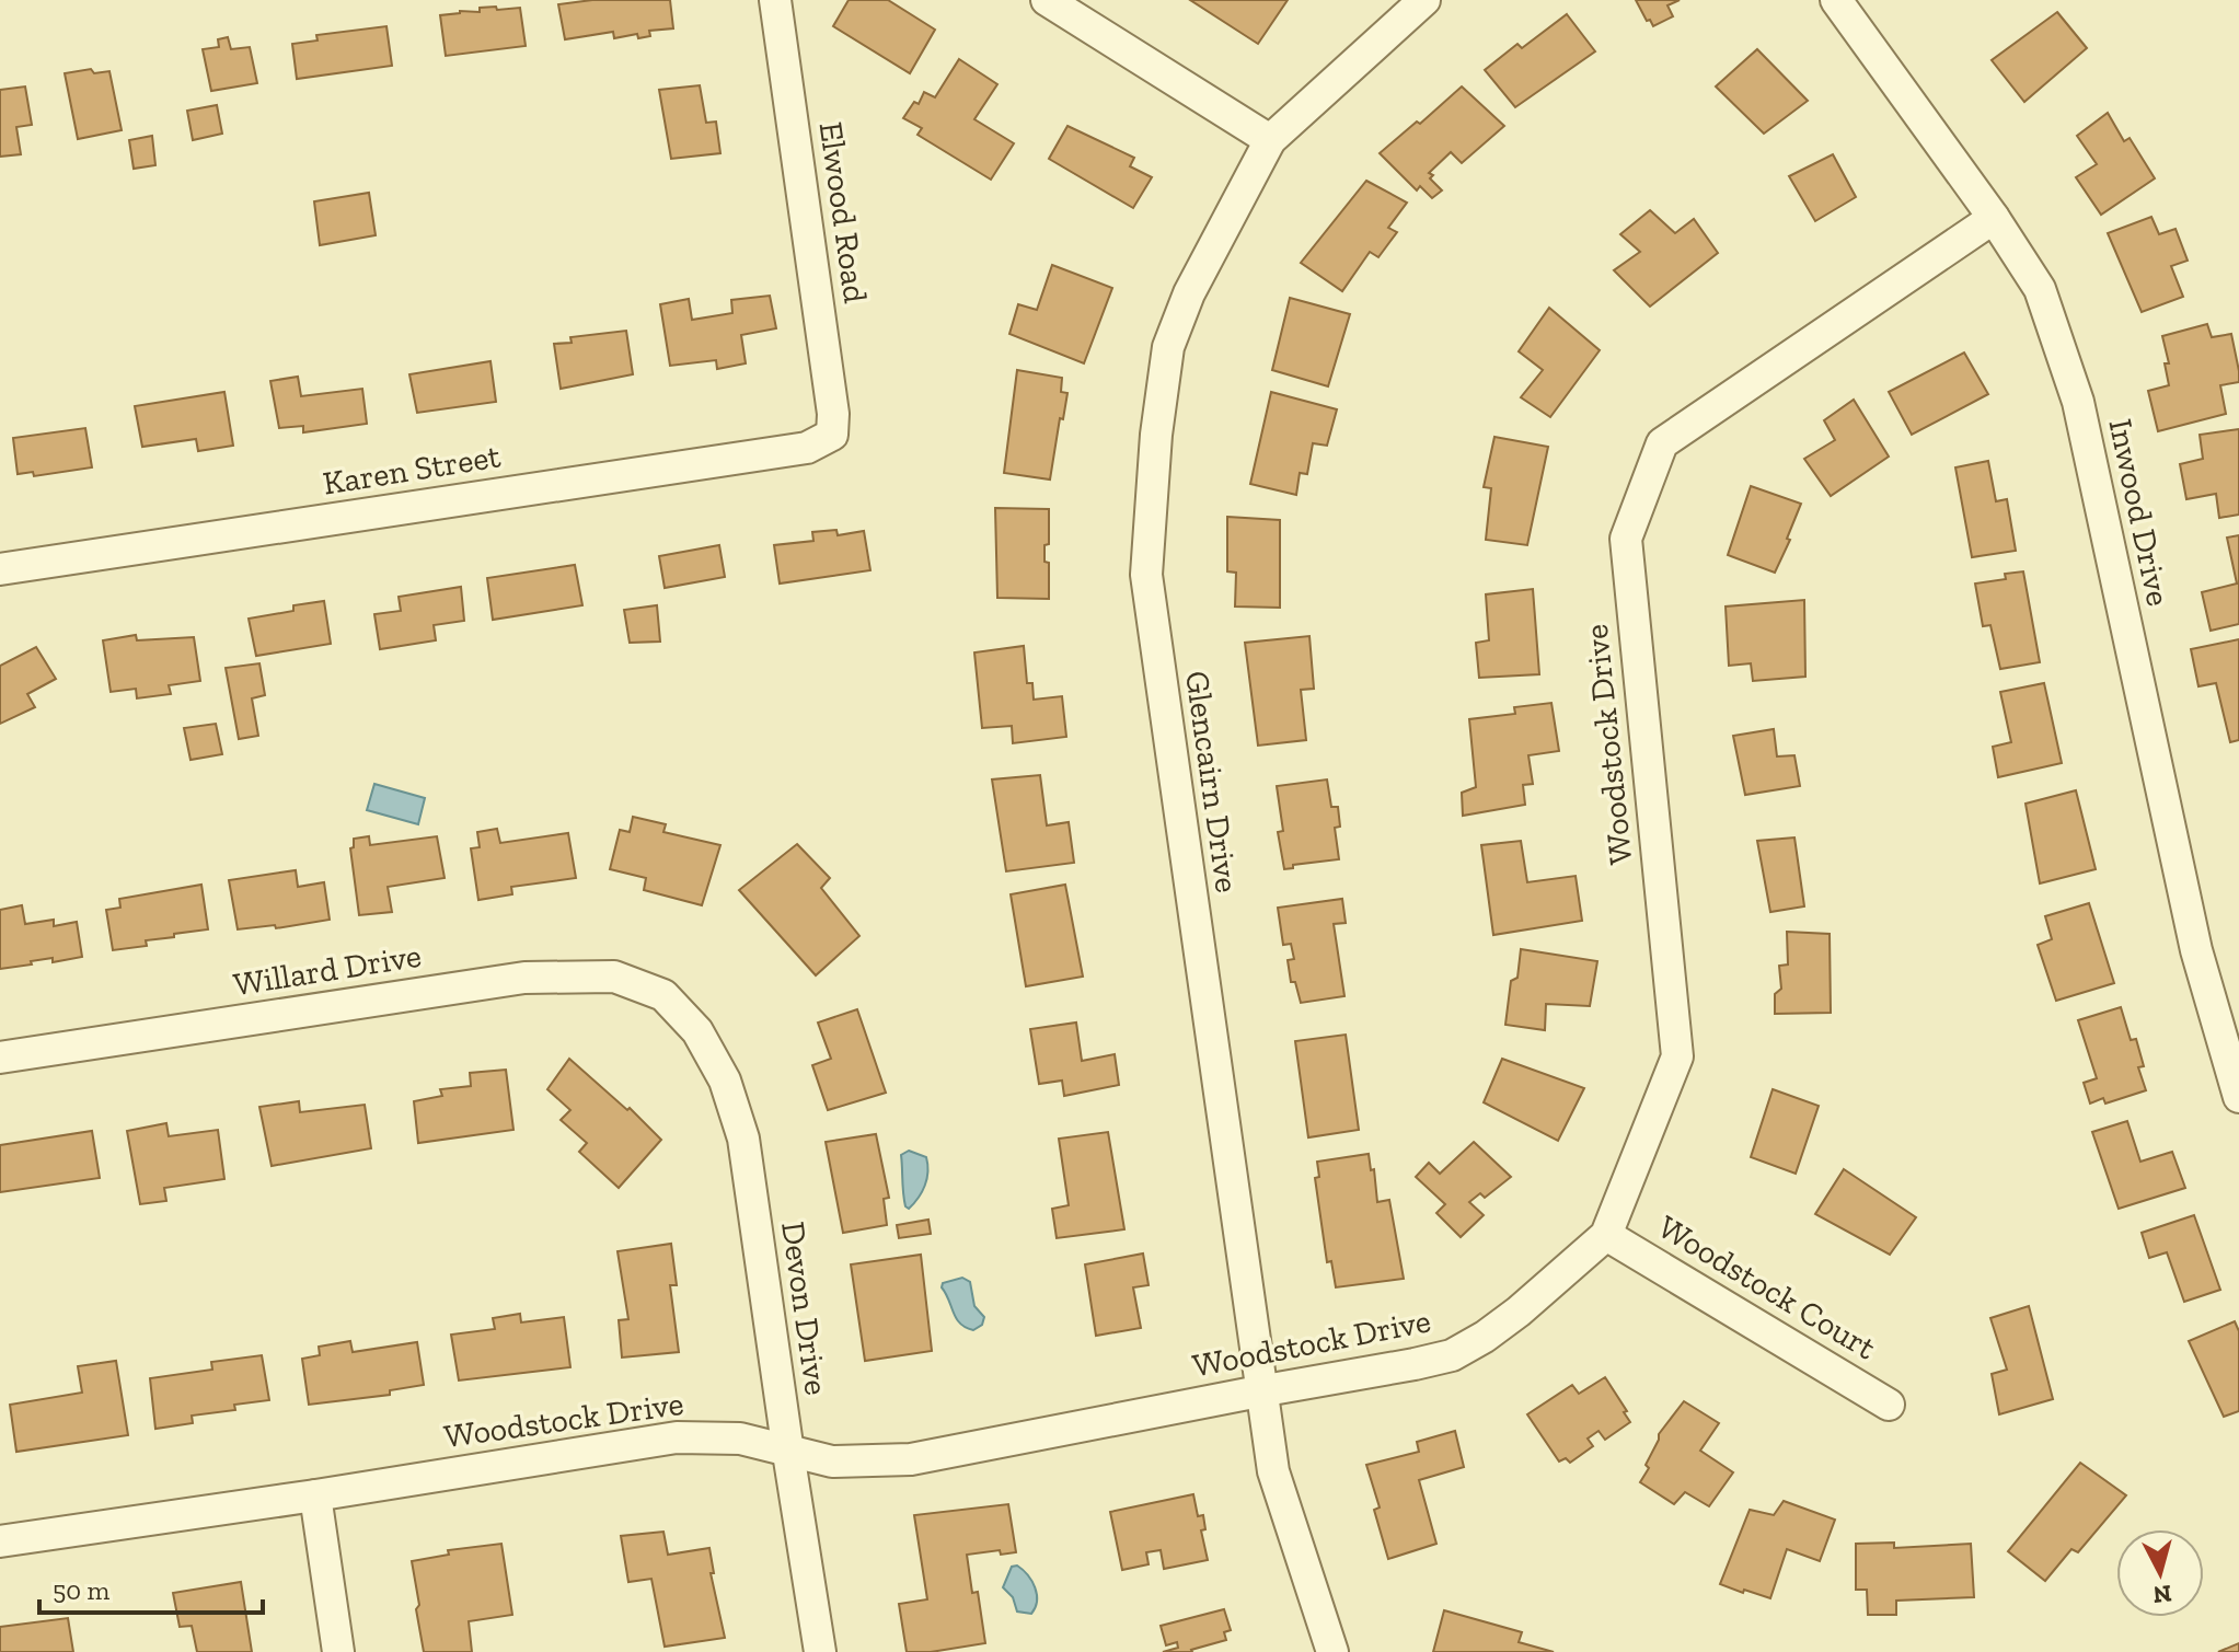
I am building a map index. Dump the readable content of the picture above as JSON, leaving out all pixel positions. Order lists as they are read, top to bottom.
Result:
{
  "streets": {
    "street": [
      "Elwood Road",
      "Karen Street",
      "Inwood Drive",
      "Woodstock Drive",
      "Glencairn Drive",
      "Willard Drive",
      "Woodstock Court",
      "Devon Drive"
    ]
  },
  "crossings": [
    ["Elwood Road", "Karen Street"],
    ["Inwood Drive", "Woodstock Drive"],
    ["Woodstock Drive", "Glencairn Drive"],
    ["Woodstock Drive", "Woodstock Court"],
    ["Woodstock Drive", "Devon Drive"],
    ["Willard Drive", "Devon Drive"]
  ],
  "scale_bar": "50 m",
  "north": "bottom"
}
